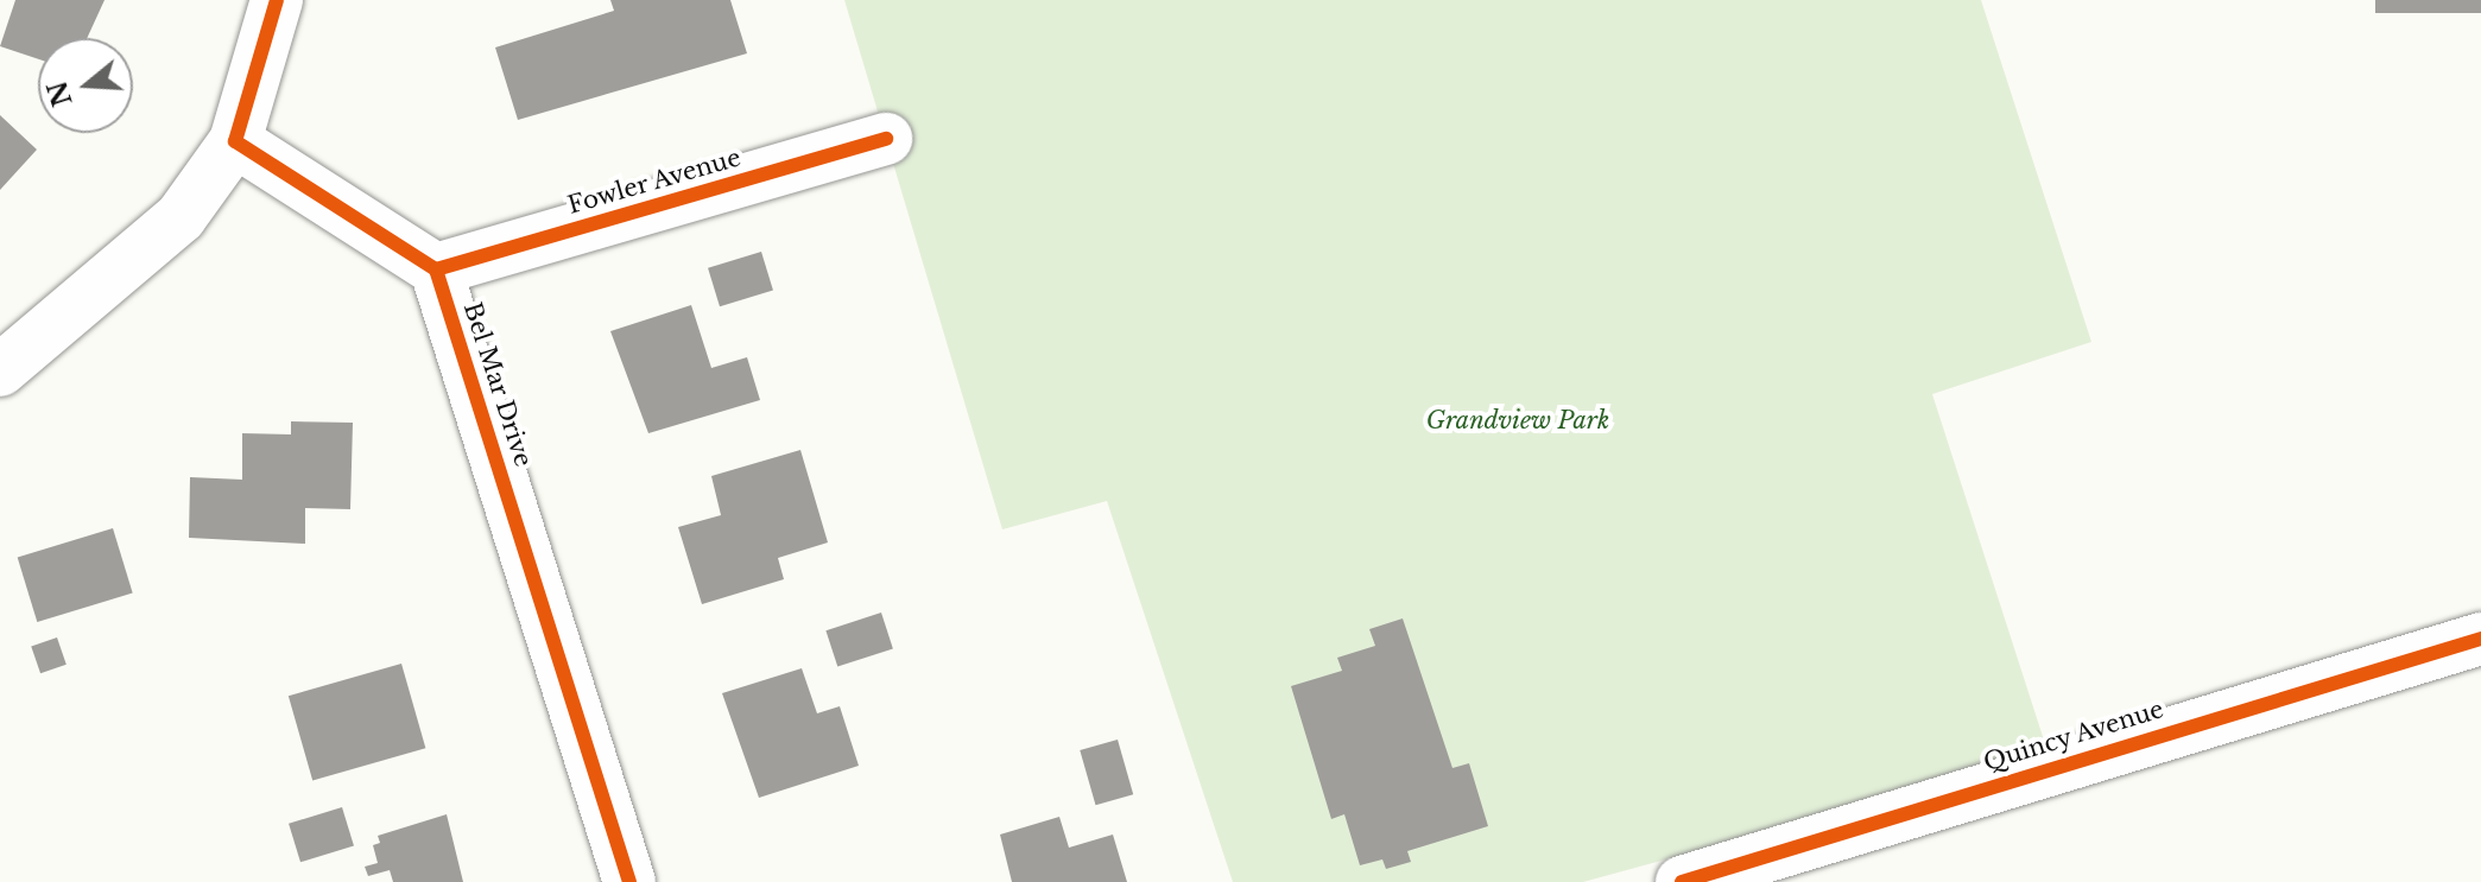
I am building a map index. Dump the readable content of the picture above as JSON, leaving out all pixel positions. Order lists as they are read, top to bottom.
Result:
{
  "streets": {
    "street": ["Fowler Avenue", "Bel Mar Drive", "Quincy Avenue"]
  },
  "crossings": [
    ["Fowler Avenue", "Bel Mar Drive"]
  ],
  "parks": ["Grandview Park"],
  "north": "left"
}
